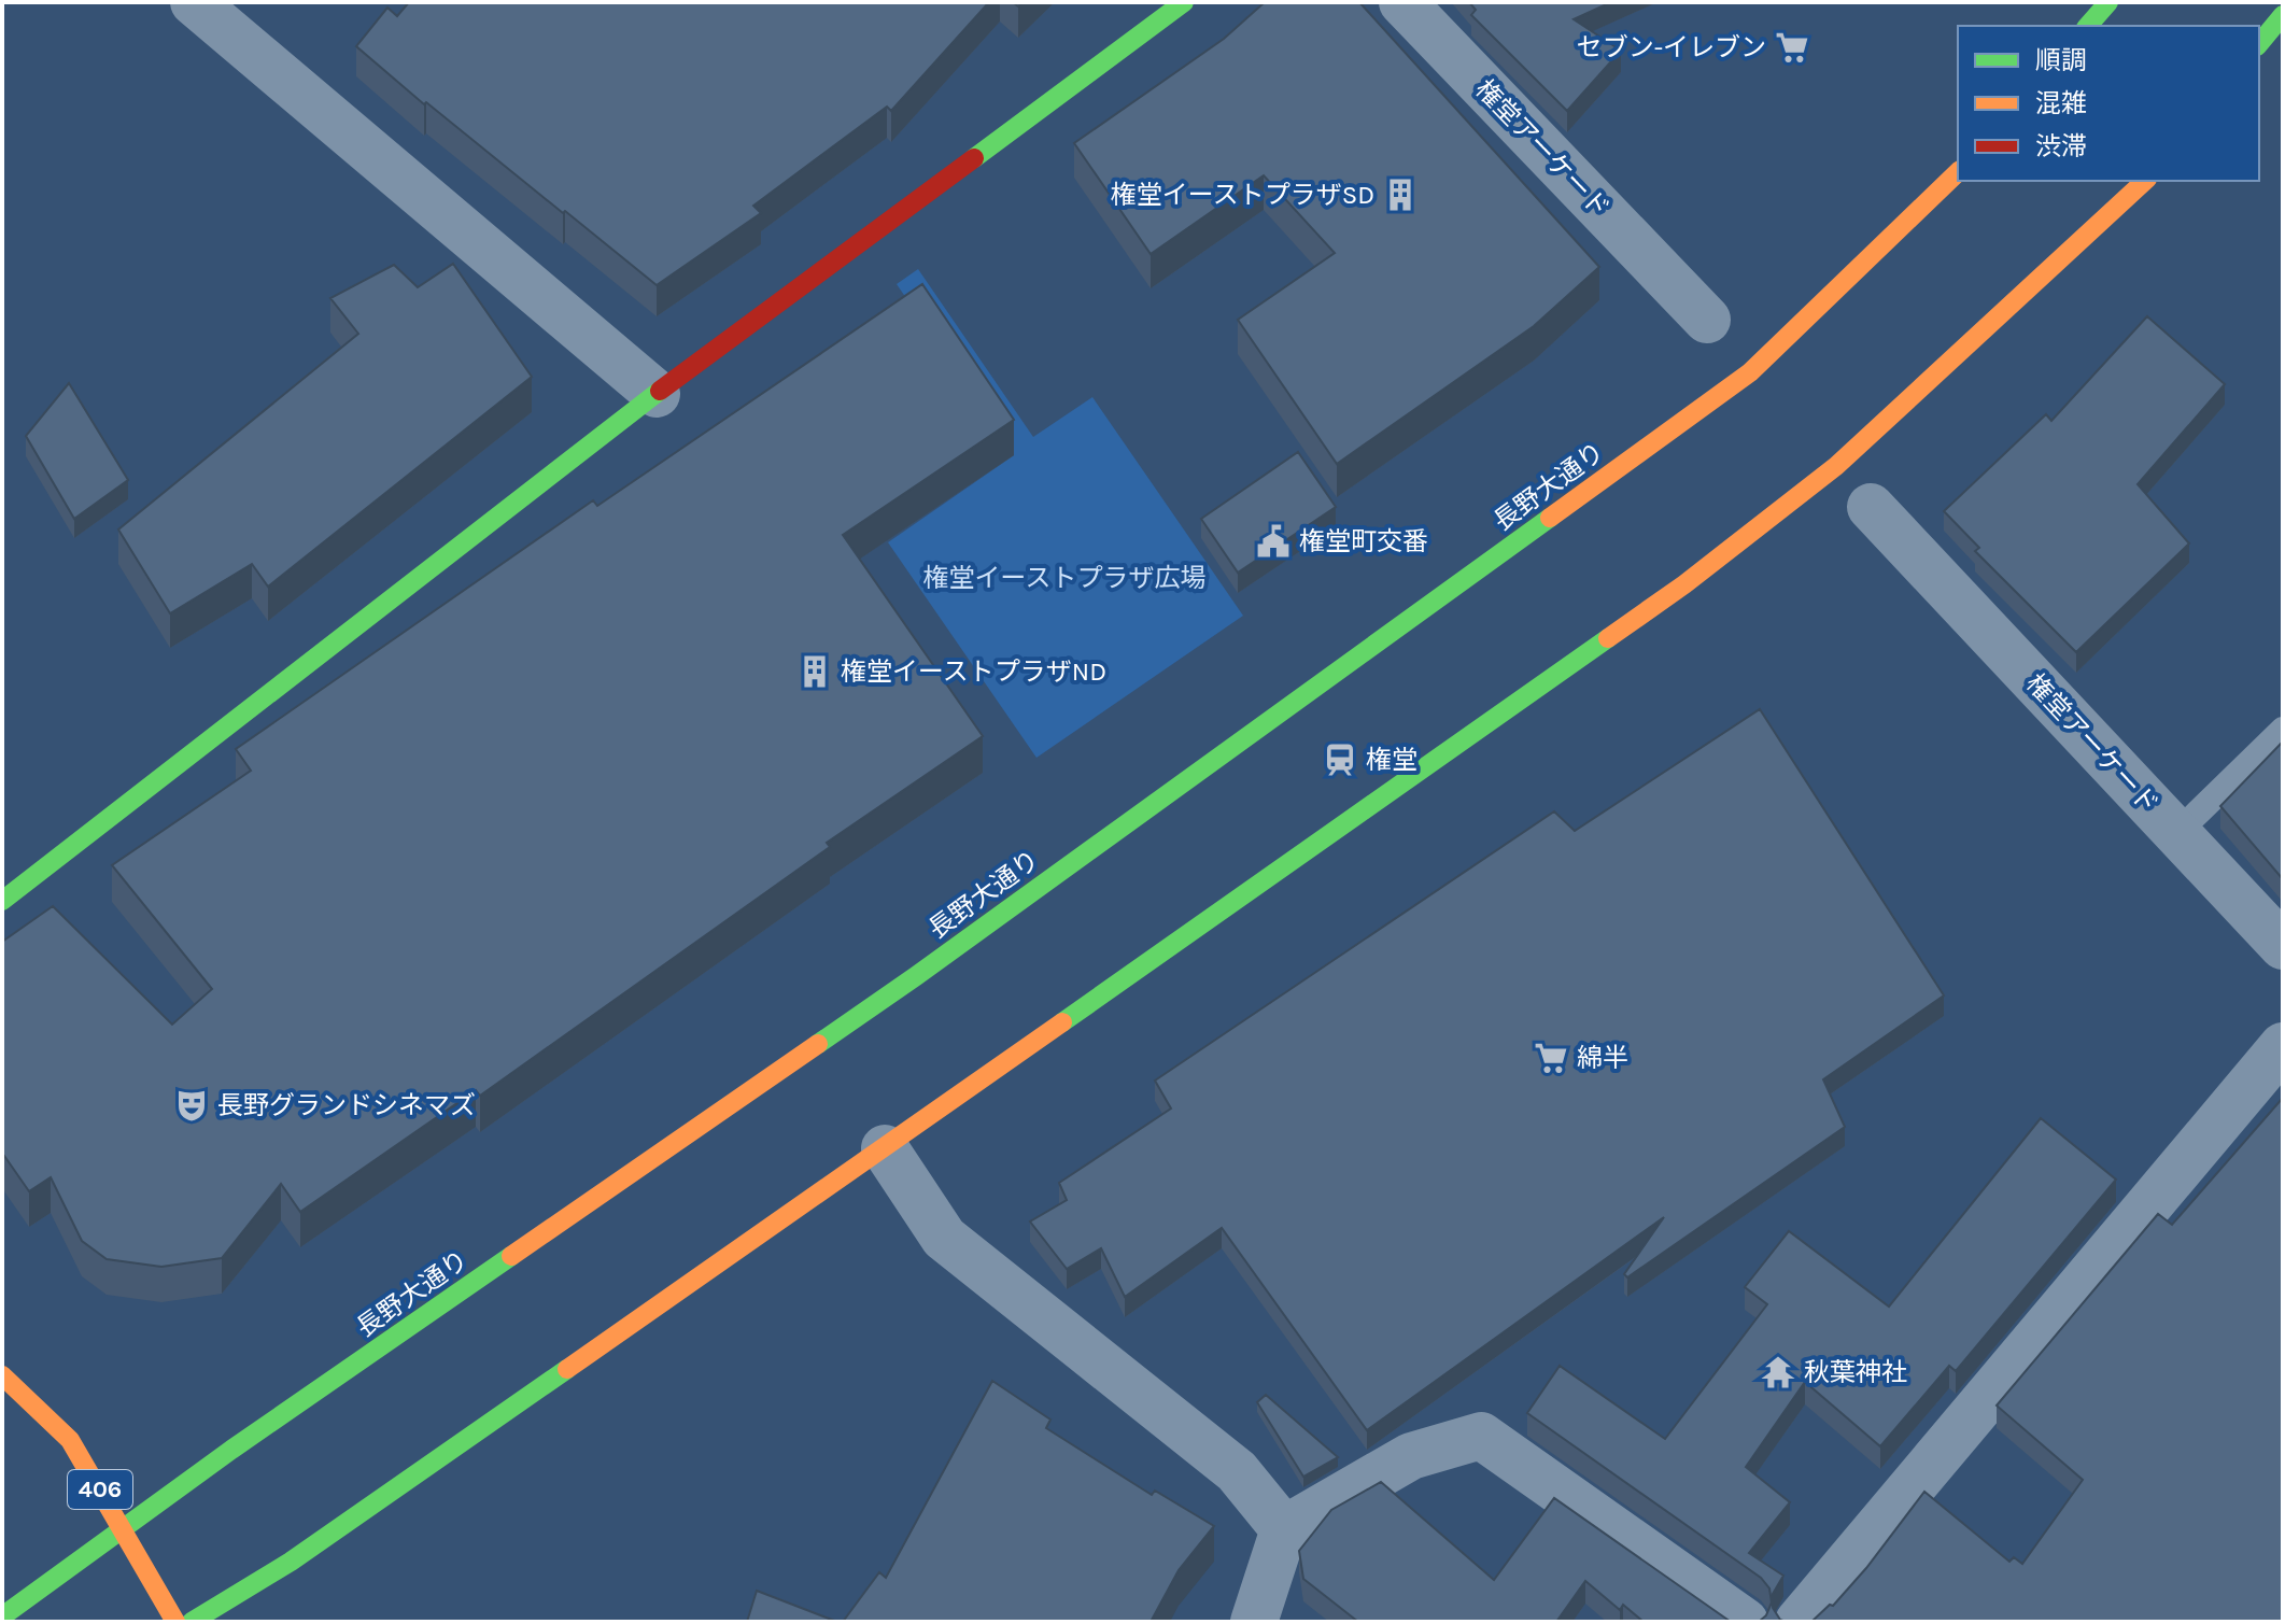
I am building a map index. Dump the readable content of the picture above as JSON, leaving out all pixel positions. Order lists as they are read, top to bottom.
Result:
{
  "streets": {
    "main road": ["長野大通り", "406"],
    "street": ["権堂アーケード"]
  },
  "crossings": [
    ["長野大通り", "406"]
  ],
  "parks": ["権堂イーストプラザ広場"],
  "places": {
    "supermarket": ["セブン-イレブン", "綿半"],
    "building": ["権堂イーストプラザSD", "権堂イーストプラザND"],
    "public building": ["権堂町交番"],
    "station": ["権堂"],
    "theatre": ["長野グランドシネマズ"],
    "temple": ["秋葉神社"]
  },
  "legend": ["順調", "混雑", "渋滞"]
}
